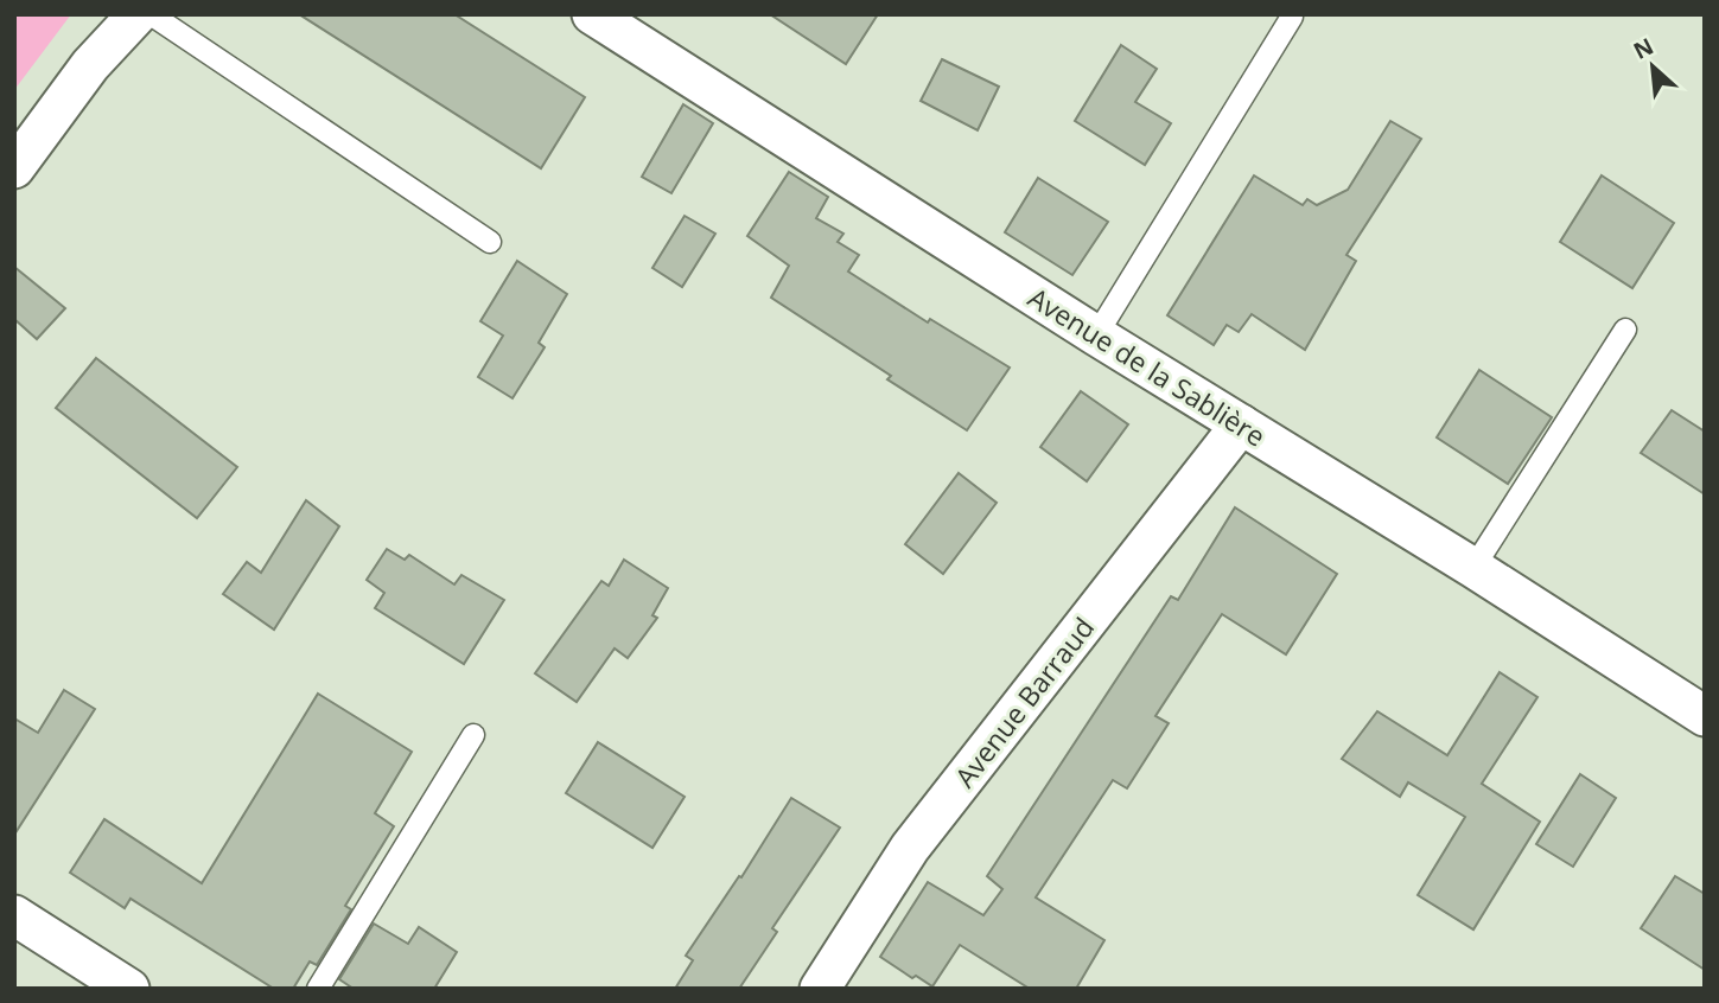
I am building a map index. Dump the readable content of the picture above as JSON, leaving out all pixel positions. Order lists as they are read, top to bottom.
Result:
{
  "streets": {
    "street": ["Avenue de la Sablière", "Avenue Barraud"]
  },
  "crossings": [
    ["Avenue de la Sablière", "Avenue Barraud"]
  ],
  "north": "top left"
}
